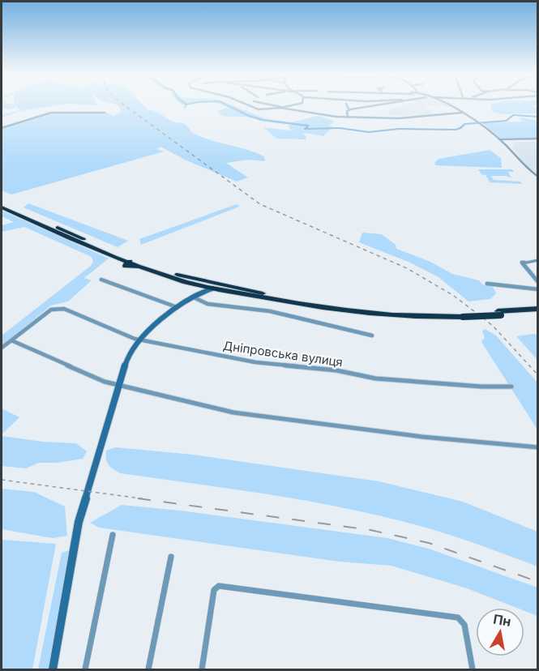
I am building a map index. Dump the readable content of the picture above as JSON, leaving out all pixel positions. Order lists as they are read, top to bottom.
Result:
{
  "streets": {
    "street": ["Дніпровська вулиця"]
  },
  "north": "top"
}
